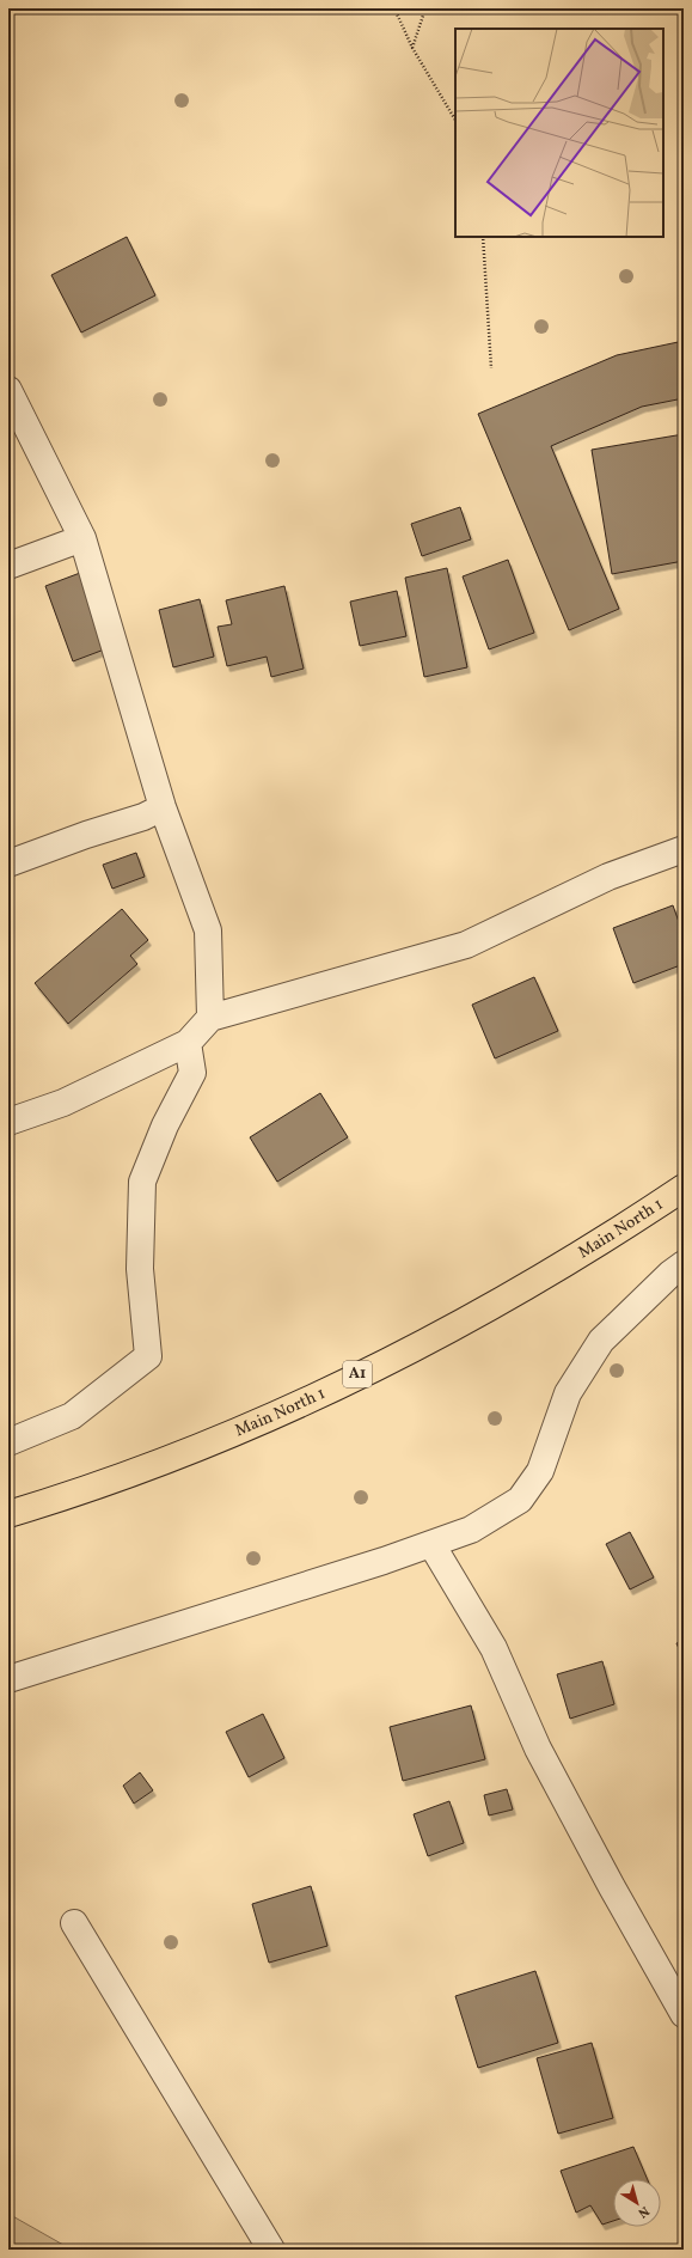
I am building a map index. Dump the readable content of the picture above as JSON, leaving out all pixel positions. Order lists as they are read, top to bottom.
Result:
{
  "streets": {
    "main road": ["Main North 1", "A1"]
  },
  "north": "bottom right"
}
